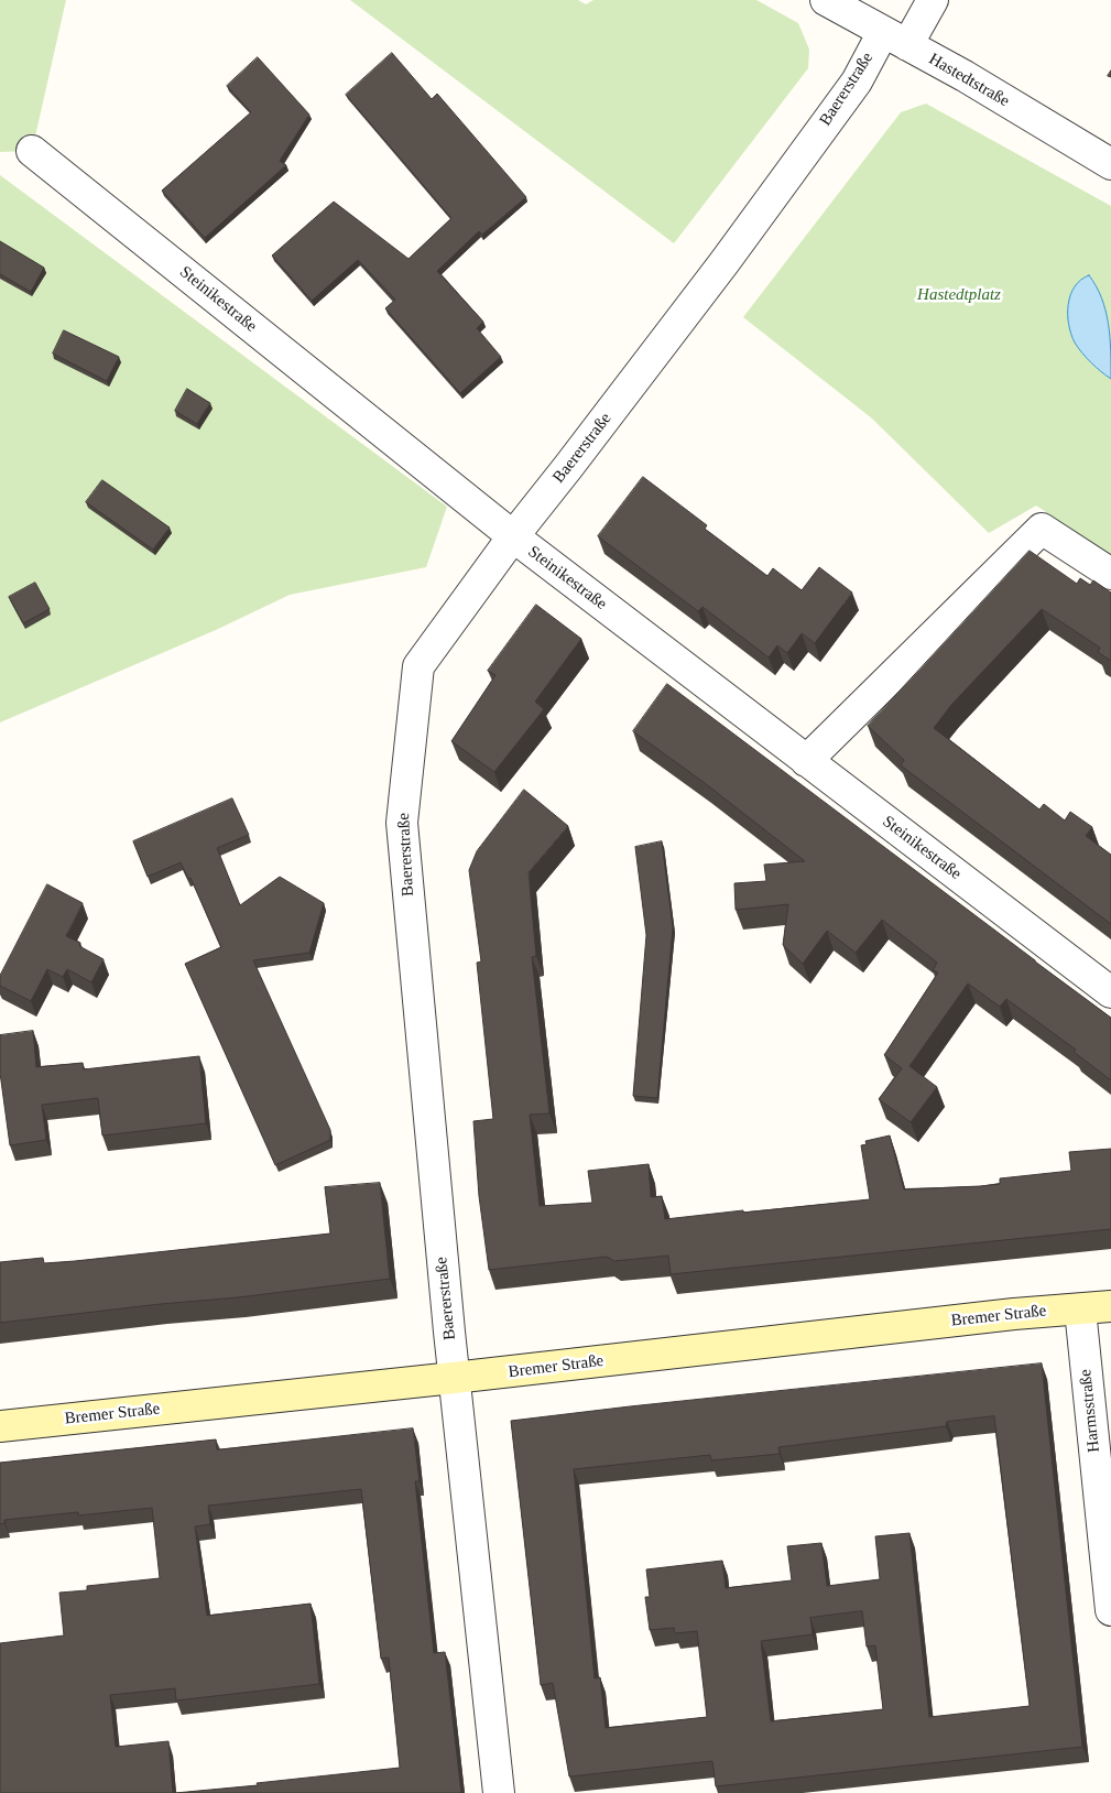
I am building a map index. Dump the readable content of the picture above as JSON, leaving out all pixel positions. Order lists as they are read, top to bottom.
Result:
{
  "streets": {
    "main road": ["Bremer Straße"],
    "street": [
      "Hastedtstraße",
      "Baererstraße",
      "Steinikestraße",
      "Harmsstraße"
    ]
  },
  "crossings": [
    ["Hastedtstraße", "Baererstraße"],
    ["Baererstraße", "Steinikestraße"],
    ["Baererstraße", "Bremer Straße"],
    ["Bremer Straße", "Harmsstraße"]
  ],
  "parks": ["Hastedtplatz"]
}
